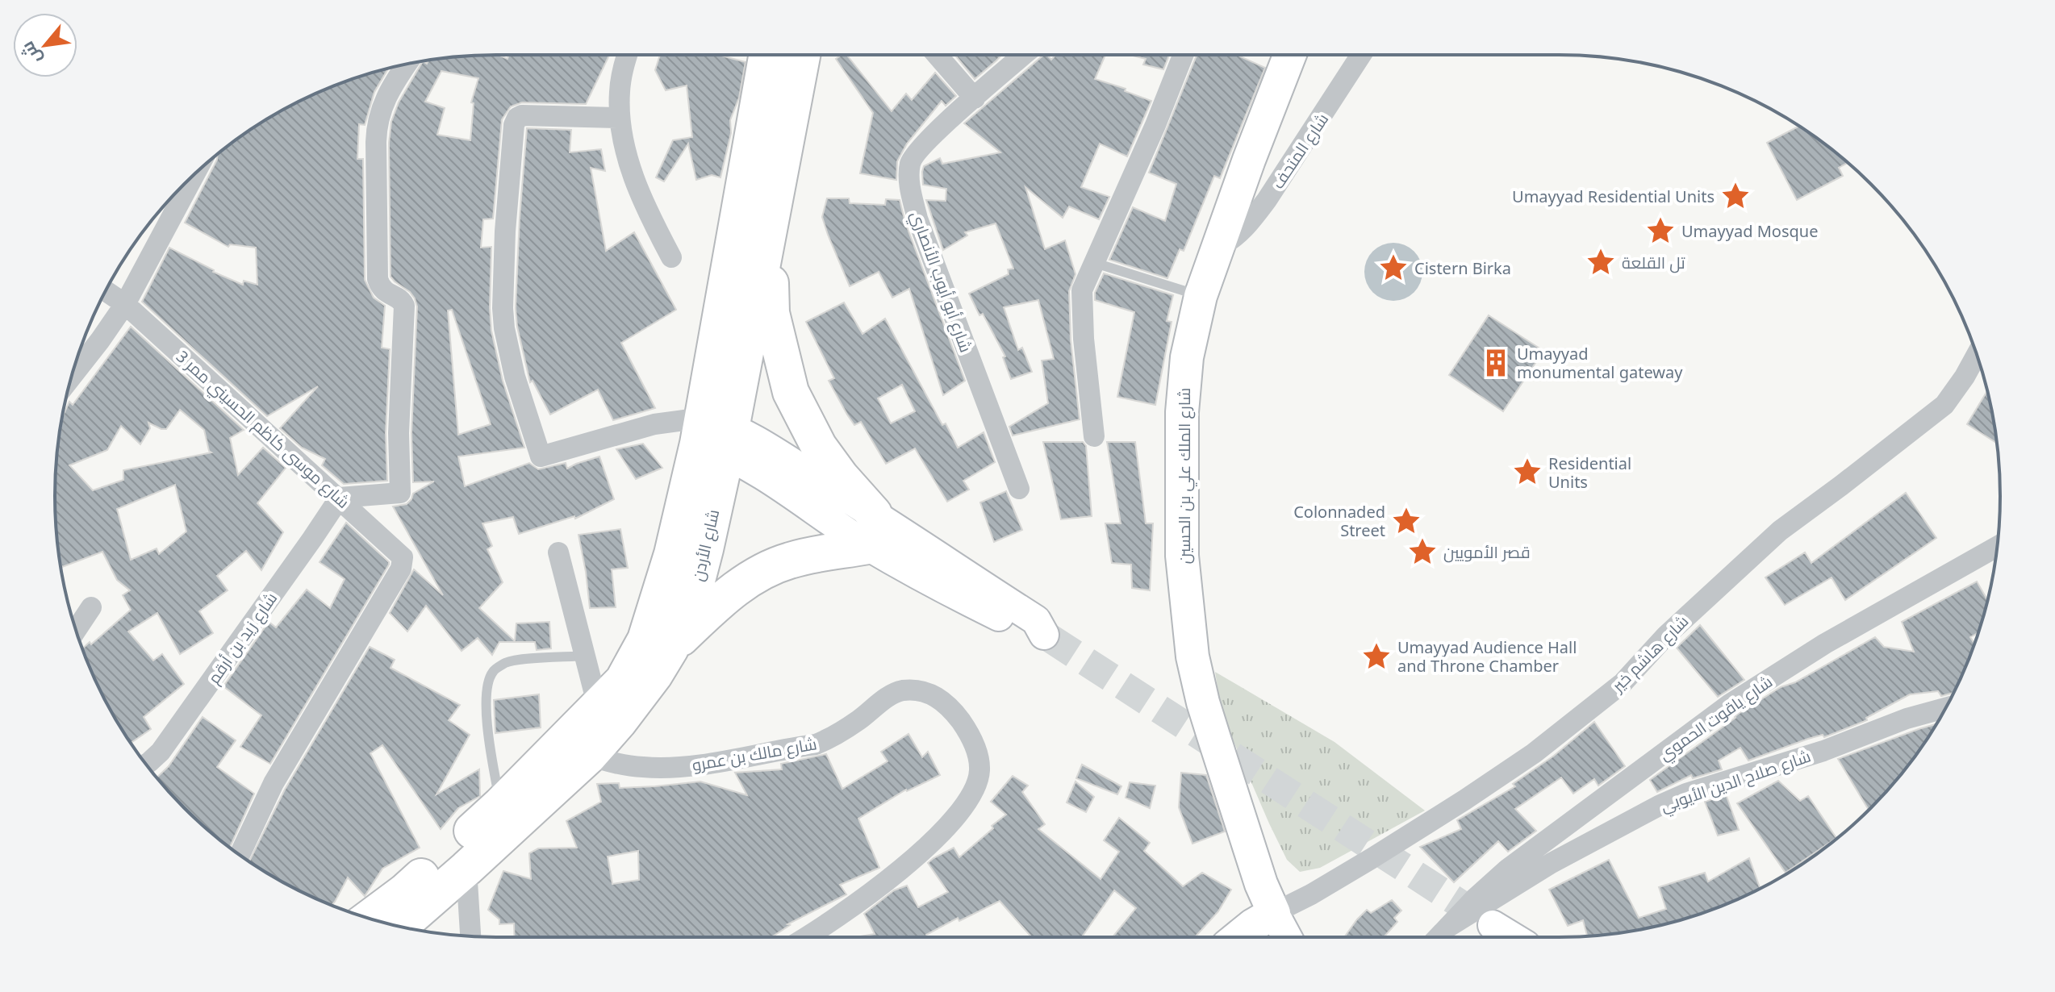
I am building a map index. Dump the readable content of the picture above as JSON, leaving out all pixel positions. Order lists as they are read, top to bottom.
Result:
{
  "streets": {
    "highway": ["شارع الأردن"],
    "main road": ["شارع الملك علي بن الحسين"],
    "street": [
      "شارع المتحف",
      "شارع أبو أيوب الأنصاري",
      "شارع موسى كاظم الحسيني ممر 3",
      "شارع زيد بن أرقم",
      "شارع هاشم خير",
      "شارع ياقوت الحموي",
      "شارع مالك بن عمرو",
      "شارع صلاح الدين الأيوبي"
    ]
  },
  "crossings": [
    ["شارع المتحف", "شارع الملك علي بن الحسين"],
    ["شارع موسى كاظم الحسيني ممر 3", "شارع زيد بن أرقم"],
    ["شارع الملك علي بن الحسين", "شارع هاشم خير"],
    ["شارع الأردن", "شارع مالك بن عمرو"],
    ["شارع ياقوت الحموي", "شارع صلاح الدين الأيوبي"]
  ],
  "places": {
    "place": [
      "Umayyad Residential Units",
      "Umayyad Mosque",
      "تل القلعة",
      "Cistern Birka",
      "Residential Units",
      "Colonnaded Street",
      "قصر الأمويين",
      "Umayyad Audience Hall and Throne Chamber"
    ],
    "building": ["Umayyad monumental gateway"]
  },
  "north": "bottom left"
}
